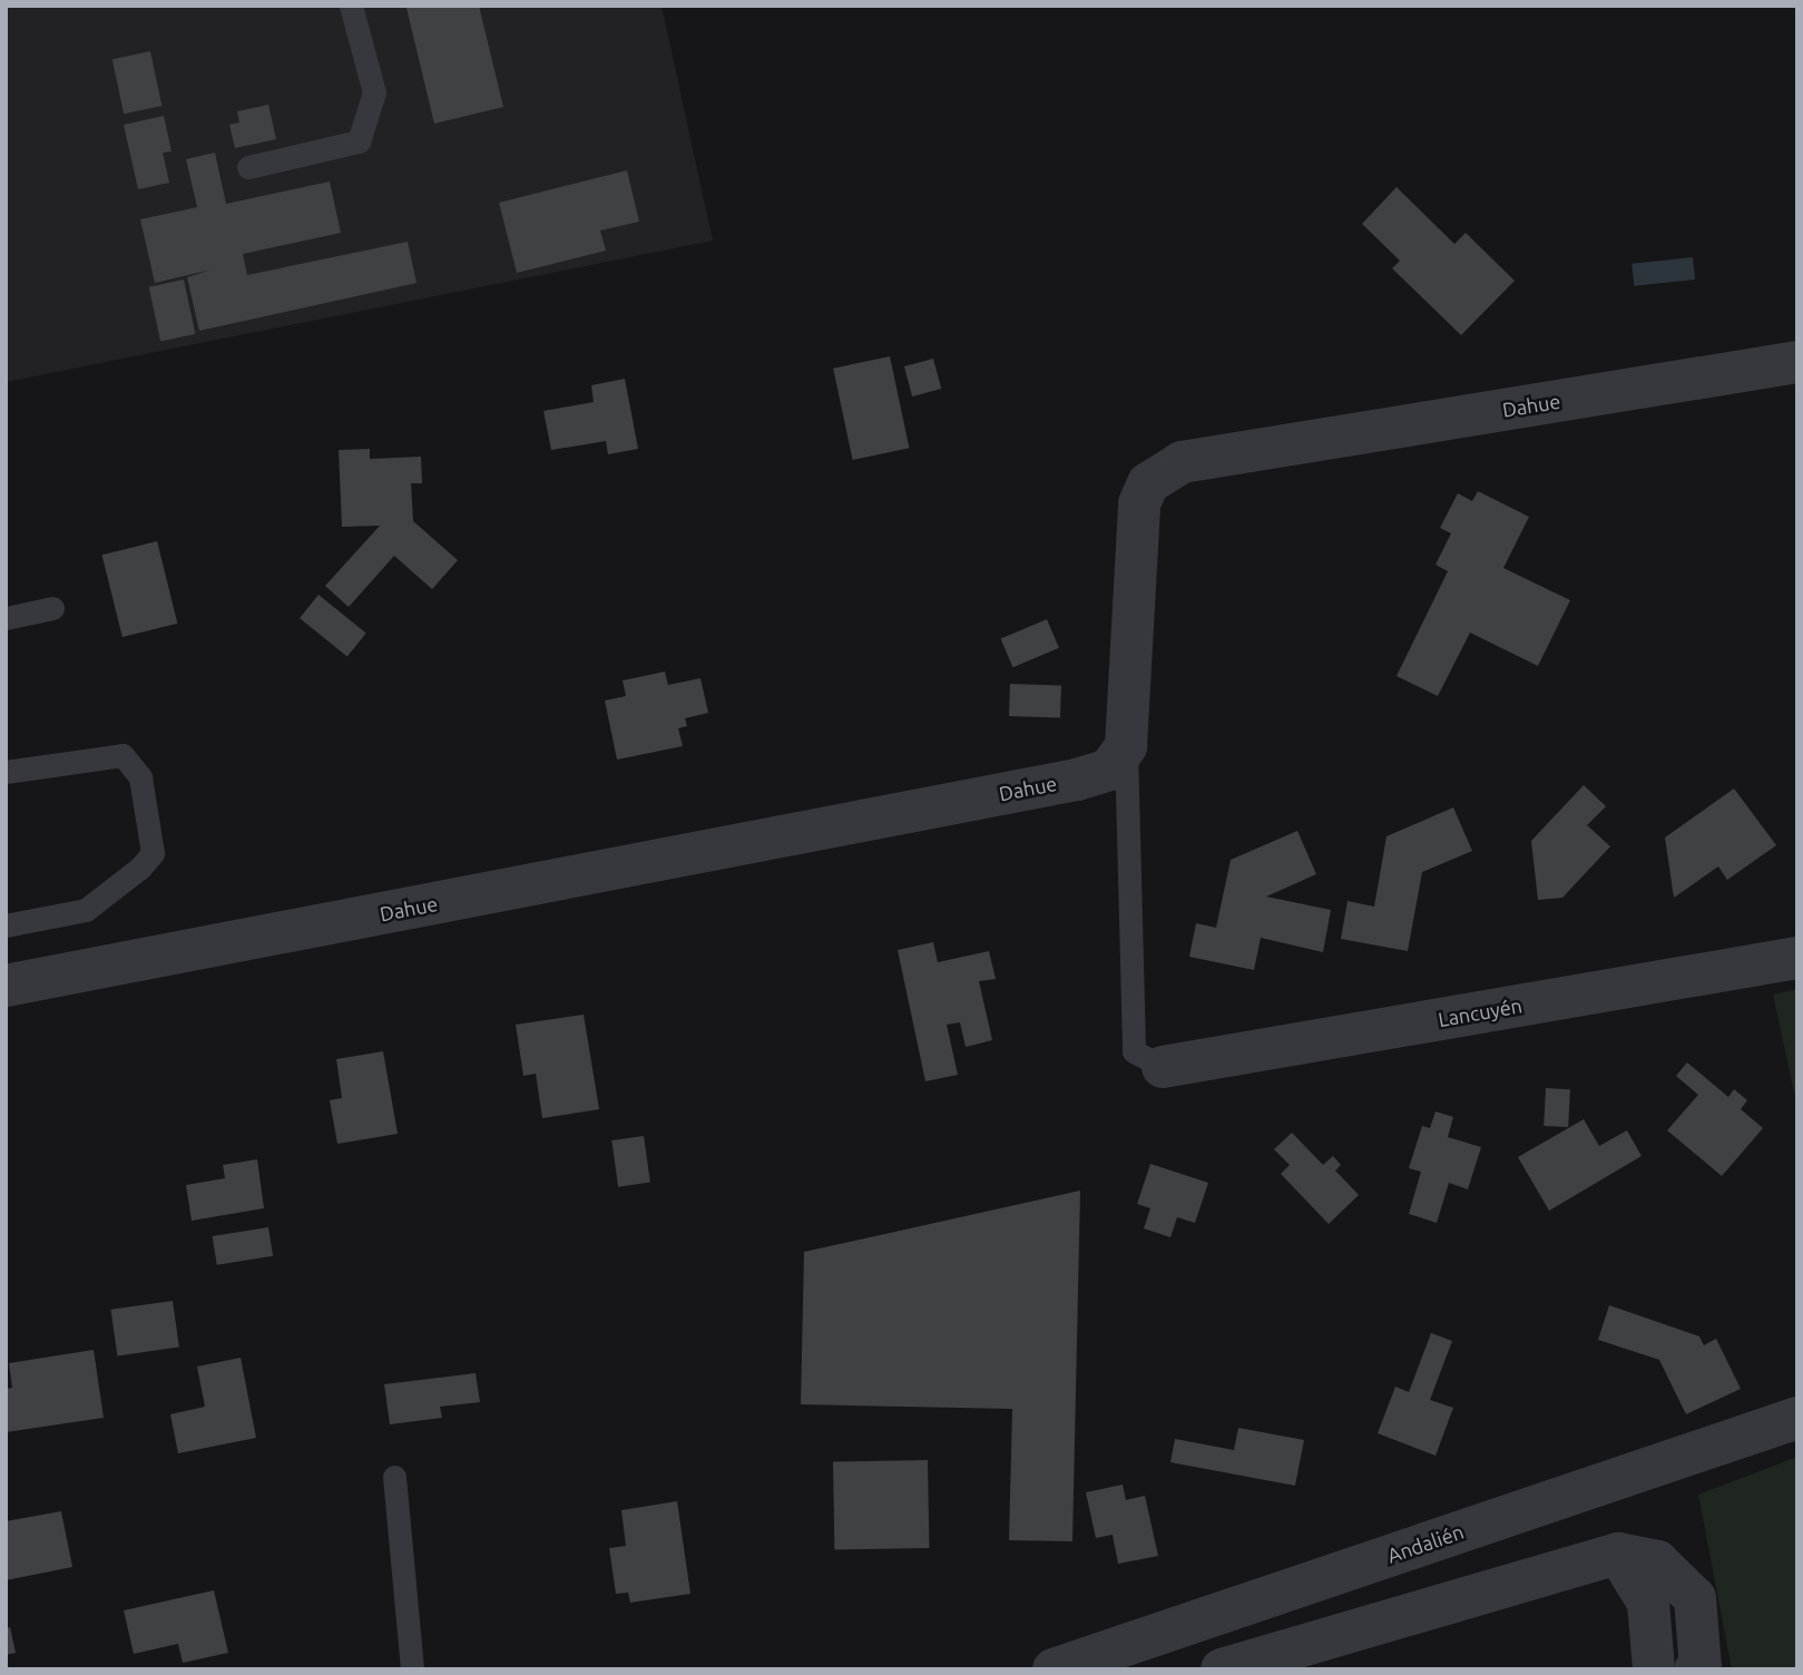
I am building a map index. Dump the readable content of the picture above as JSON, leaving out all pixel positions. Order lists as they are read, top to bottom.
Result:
{
  "streets": {
    "street": ["Dahue", "Lancuyén", "Andalién"]
  }
}
